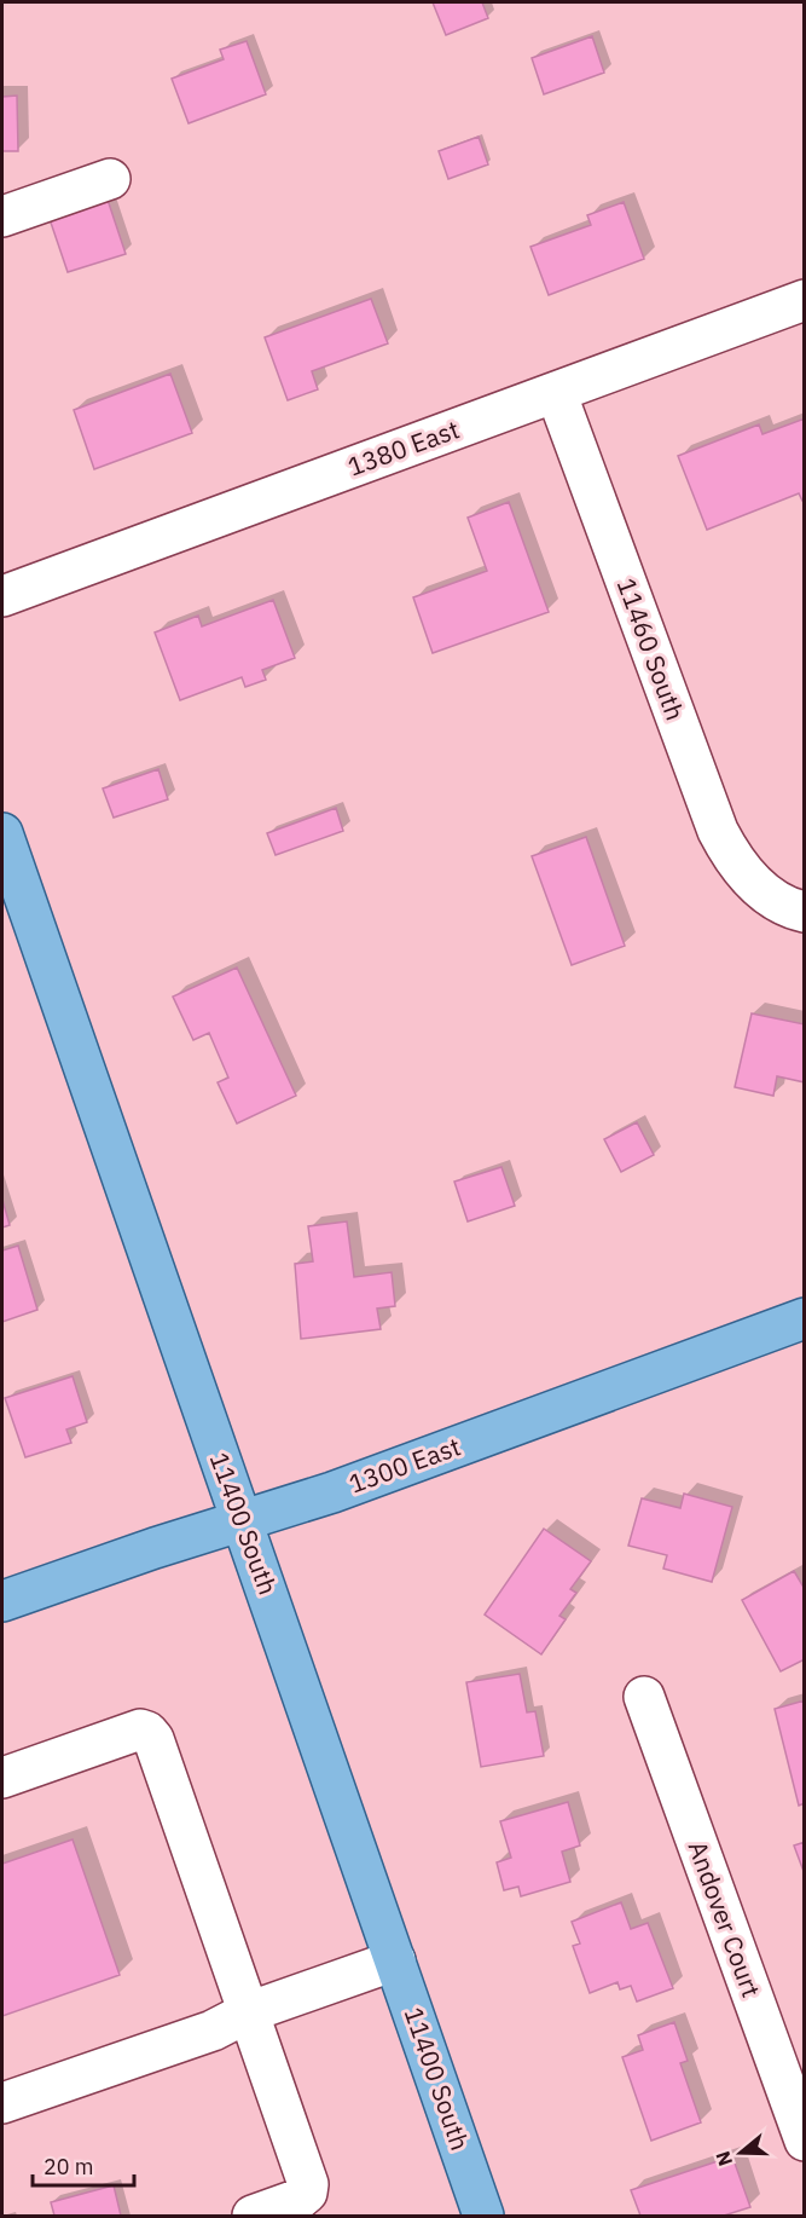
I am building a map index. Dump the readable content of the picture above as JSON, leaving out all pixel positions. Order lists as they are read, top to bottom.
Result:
{
  "streets": {
    "main road": ["1300 East", "11400 South"],
    "street": ["1380 East", "11460 South", "Andover Court"]
  },
  "crossings": [
    ["1380 East", "11460 South"],
    ["1300 East", "11400 South"]
  ],
  "scale_bar": "20 m",
  "north": "left"
}
